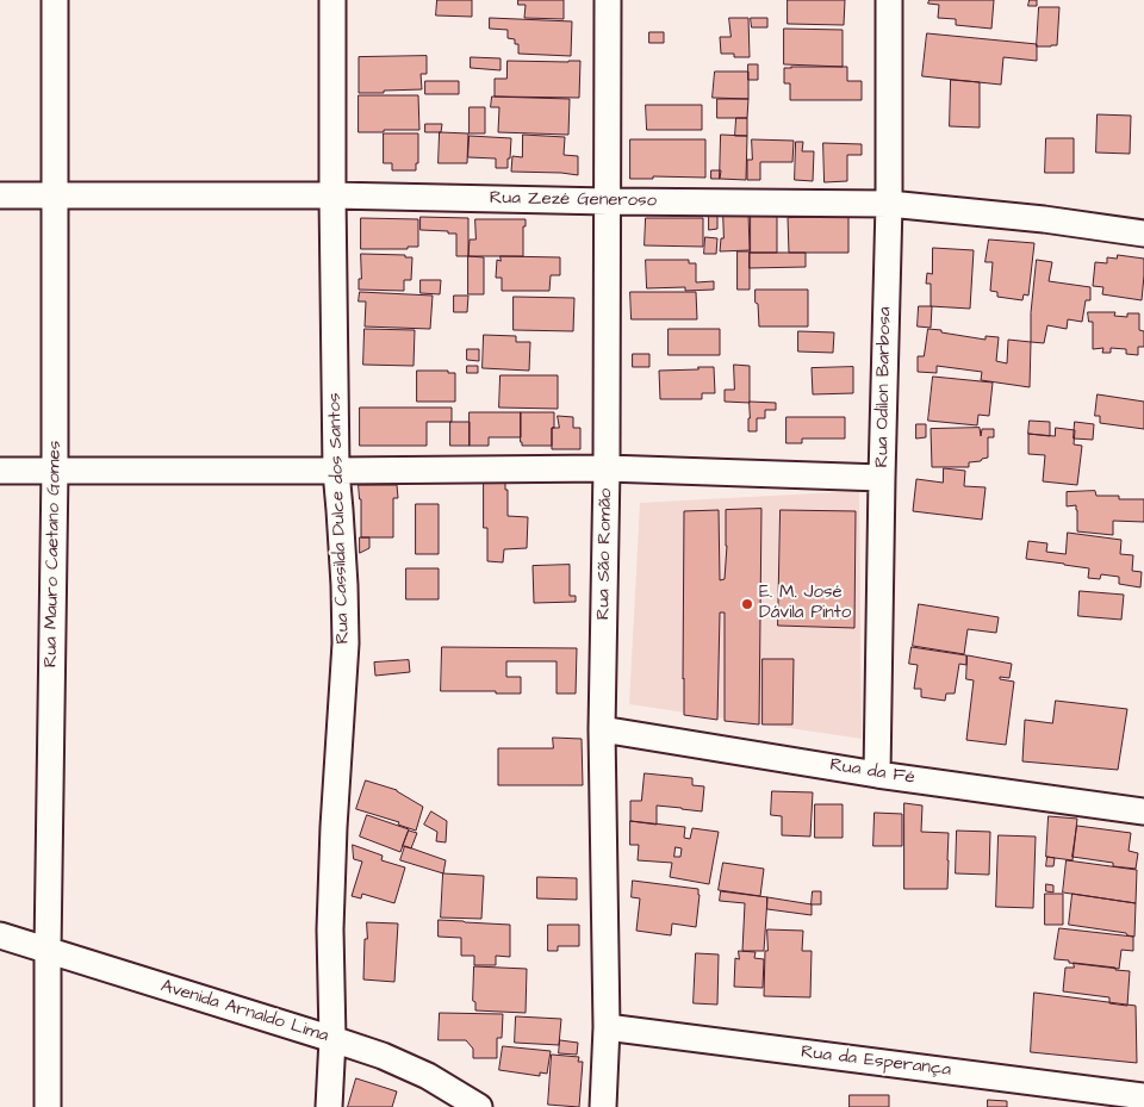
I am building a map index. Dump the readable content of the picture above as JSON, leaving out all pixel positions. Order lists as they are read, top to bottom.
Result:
{
  "streets": {
    "street": [
      "Rua Zezé Generoso",
      "Rua Odilon Barbosa",
      "Rua Cassilda Dulce dos Santos",
      "Rua Mauro Caetano Gomes",
      "Rua São Romão",
      "Rua da Fé",
      "Avenida Arnaldo Lima",
      "Rua da Esperança"
    ]
  },
  "crossings": [
    ["Rua Zezé Generoso", "Rua Odilon Barbosa"],
    ["Rua Zezé Generoso", "Rua Cassilda Dulce dos Santos"],
    ["Rua Zezé Generoso", "Rua Mauro Caetano Gomes"],
    ["Rua Zezé Generoso", "Rua São Romão"],
    ["Rua Odilon Barbosa", "Rua da Fé"],
    ["Rua Cassilda Dulce dos Santos", "Avenida Arnaldo Lima"],
    ["Rua Mauro Caetano Gomes", "Avenida Arnaldo Lima"],
    ["Rua São Romão", "Rua da Fé"],
    ["Rua São Romão", "Rua da Esperança"]
  ],
  "places": ["E. M. José Dávila Pinto"]
}
